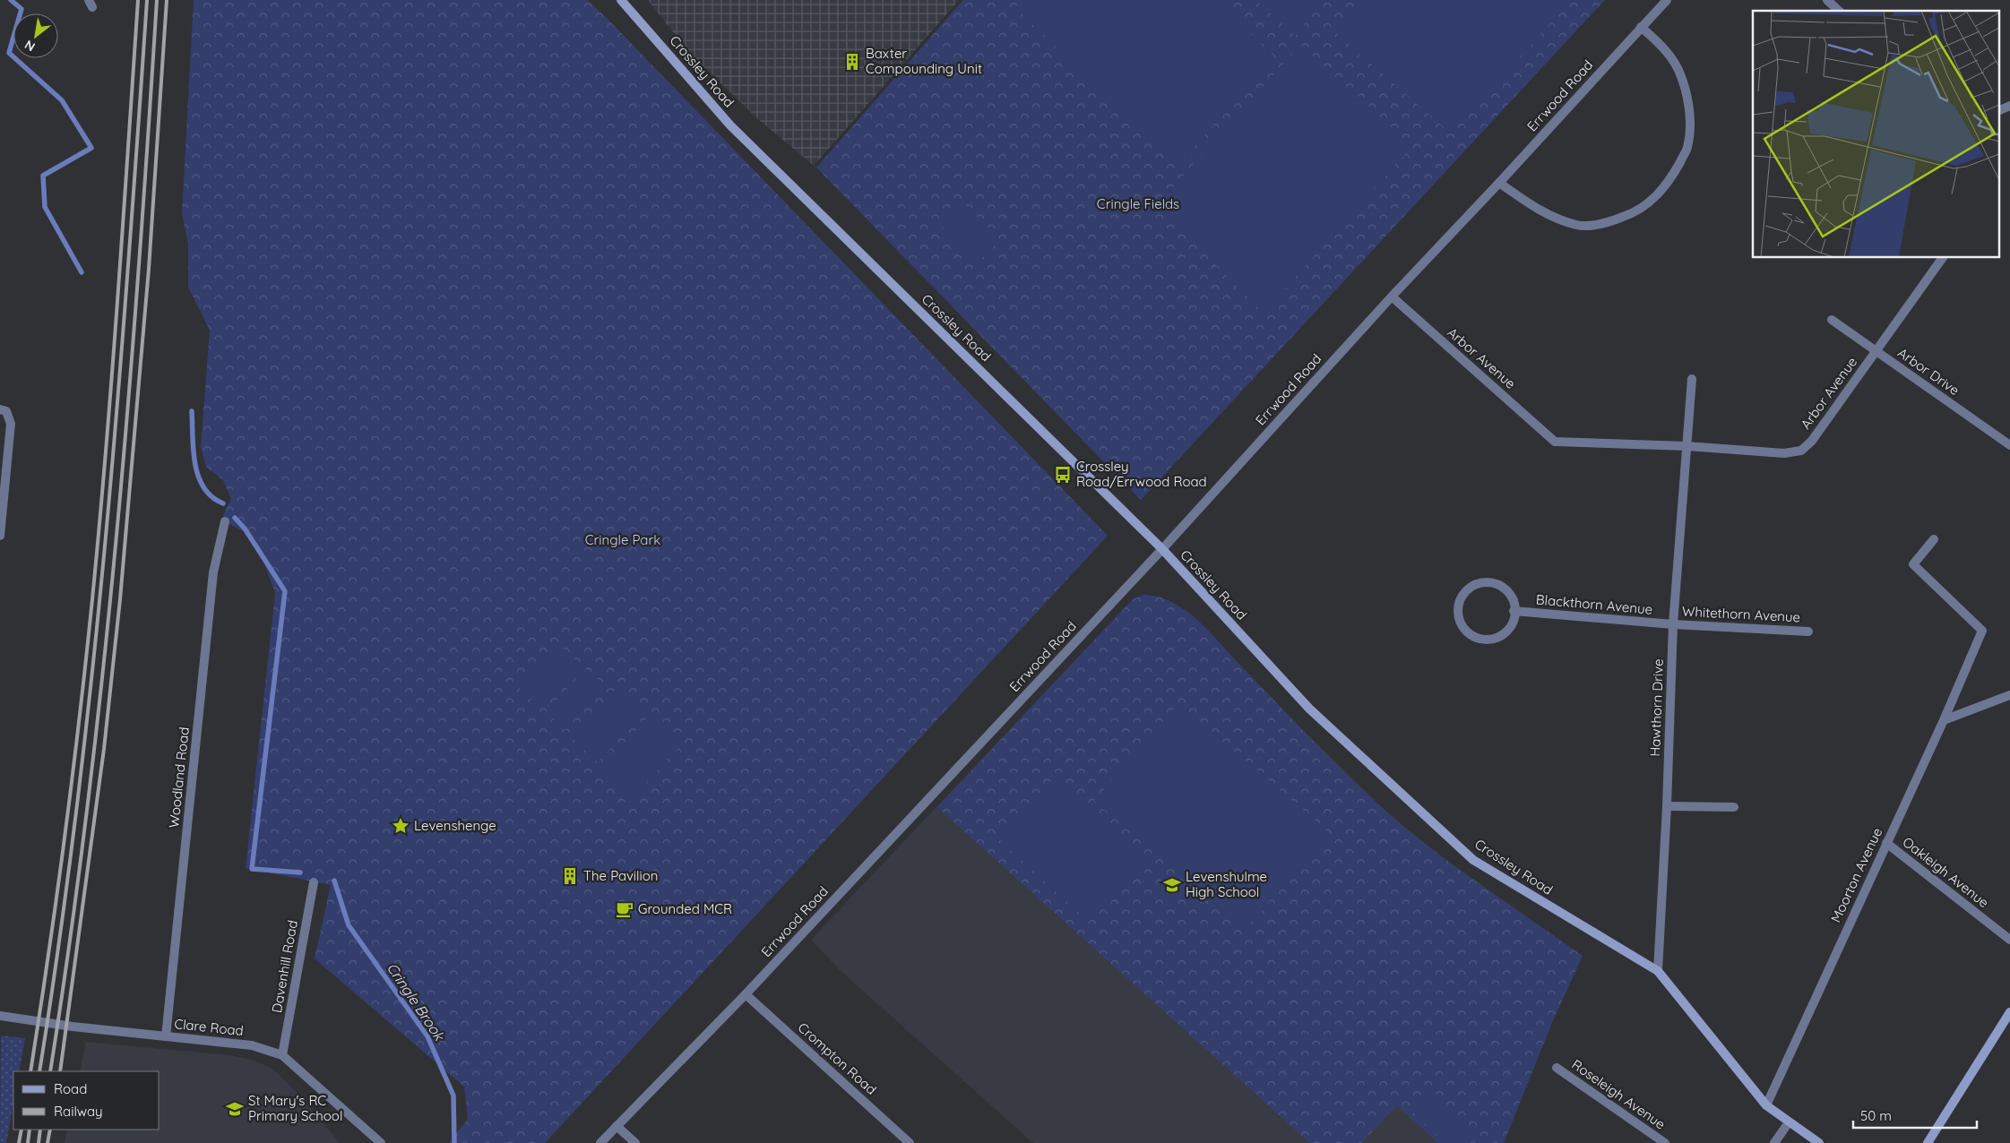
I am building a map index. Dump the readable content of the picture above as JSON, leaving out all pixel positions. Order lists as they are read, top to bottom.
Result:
{
  "streets": {
    "street": [
      "Crossley Road",
      "Errwood Road",
      "Arbor Avenue",
      "Arbor Drive",
      "Blackthorn Avenue",
      "Whitethorn Avenue",
      "Hawthorn Drive",
      "Woodland Road",
      "Oakleigh Avenue",
      "Moorton Avenue",
      "Davenhill Road",
      "Clare Road",
      "Crompton Road",
      "Roseleigh Avenue"
    ]
  },
  "crossings": [
    ["Crossley Road", "Errwood Road"],
    ["Crossley Road", "Hawthorn Drive"],
    ["Crossley Road", "Moorton Avenue"],
    ["Errwood Road", "Arbor Avenue"],
    ["Errwood Road", "Crompton Road"],
    ["Arbor Avenue", "Arbor Drive"],
    ["Arbor Avenue", "Hawthorn Drive"],
    ["Blackthorn Avenue", "Whitethorn Avenue"],
    ["Blackthorn Avenue", "Hawthorn Drive"],
    ["Whitethorn Avenue", "Hawthorn Drive"],
    ["Woodland Road", "Clare Road"],
    ["Oakleigh Avenue", "Moorton Avenue"],
    ["Davenhill Road", "Clare Road"]
  ],
  "water": ["Cringle Brook"],
  "parks": ["Cringle Fields", "Cringle Park"],
  "places": {
    "building": ["Baxter Compounding Unit", "The Pavilion"],
    "bus stop": ["Crossley Road/Errwood Road"],
    "place": ["Levenshenge"],
    "school or university": ["Levenshulme High School", "St Mary's RC Primary School"],
    "cafe": ["Grounded MCR"]
  },
  "legend": ["Road", "Railway"],
  "scale_bar": "50 m",
  "north": "bottom left"
}
